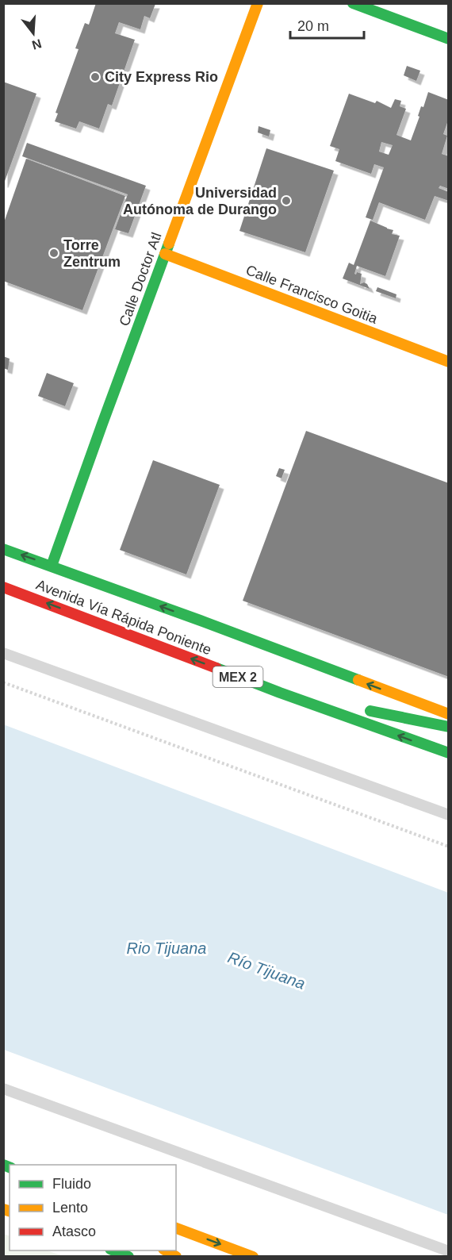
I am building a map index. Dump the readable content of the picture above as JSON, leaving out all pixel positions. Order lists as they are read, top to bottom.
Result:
{
  "streets": {
    "main road": [
      "Calle Doctor Atl",
      "Calle Francisco Goitia",
      "Avenida Vía Rápida Poniente",
      "MEX 2"
    ]
  },
  "crossings": [
    ["Calle Doctor Atl", "Calle Francisco Goitia"],
    ["Calle Doctor Atl", "Avenida Vía Rápida Poniente"]
  ],
  "one_way": ["Avenida Vía Rápida Poniente"],
  "water": ["Rio Tijuana", "Río Tijuana"],
  "places": ["City Express Rio", "Universidad Autónoma de Durango", "Torre Zentrum"],
  "legend": ["Fluido", "Lento", "Atasco"],
  "scale_bar": "20 m",
  "north": "bottom"
}
